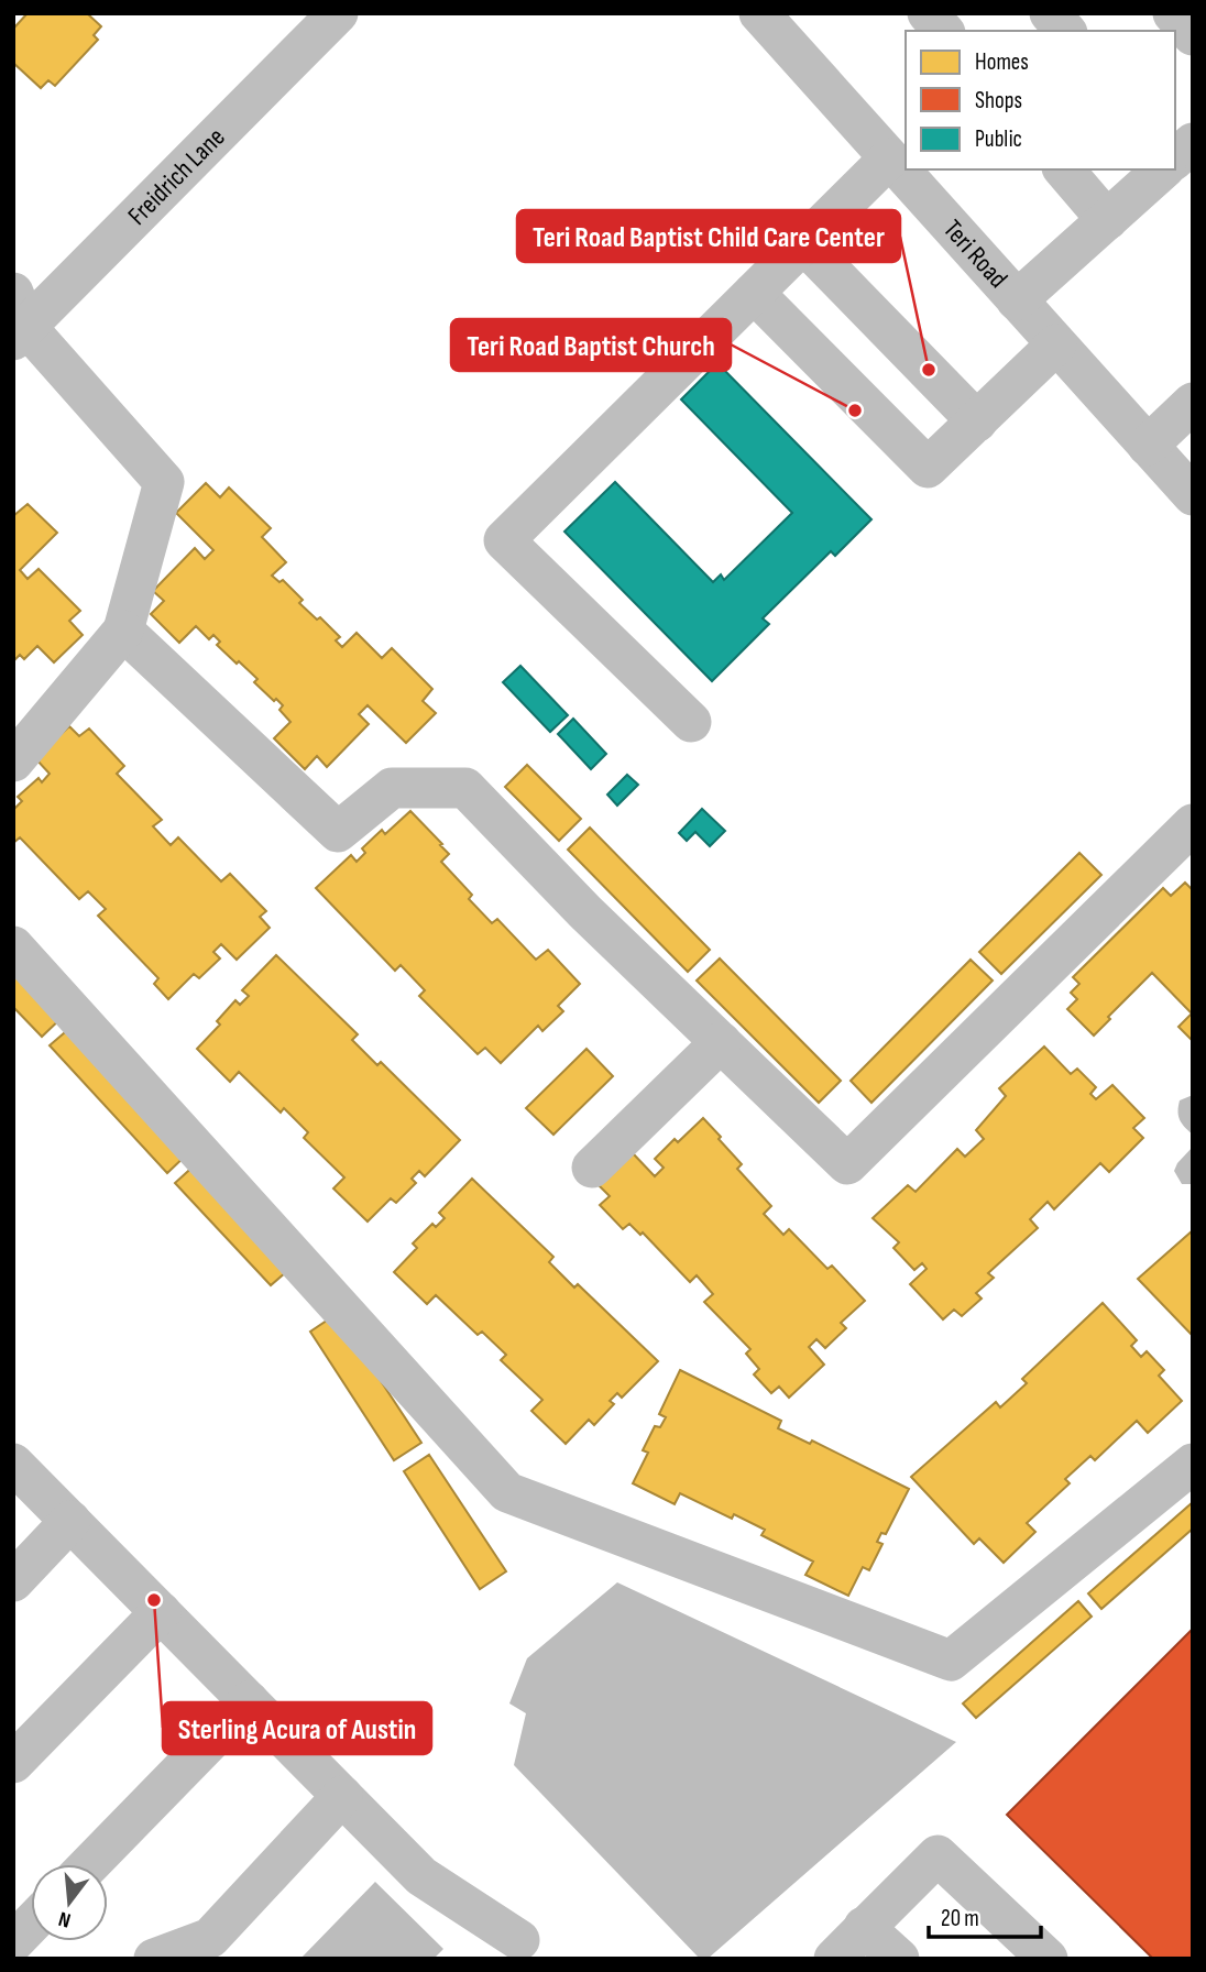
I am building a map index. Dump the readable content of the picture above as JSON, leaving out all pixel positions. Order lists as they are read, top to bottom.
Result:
{
  "streets": {
    "street": ["Freidrich Lane", "Teri Road"]
  },
  "places": ["Teri Road Baptist Child Care Center", "Teri Road Baptist Church", "Sterling Acura of Austin"],
  "legend": ["Homes", "Shops", "Public"],
  "scale_bar": "20 m",
  "north": "bottom"
}
